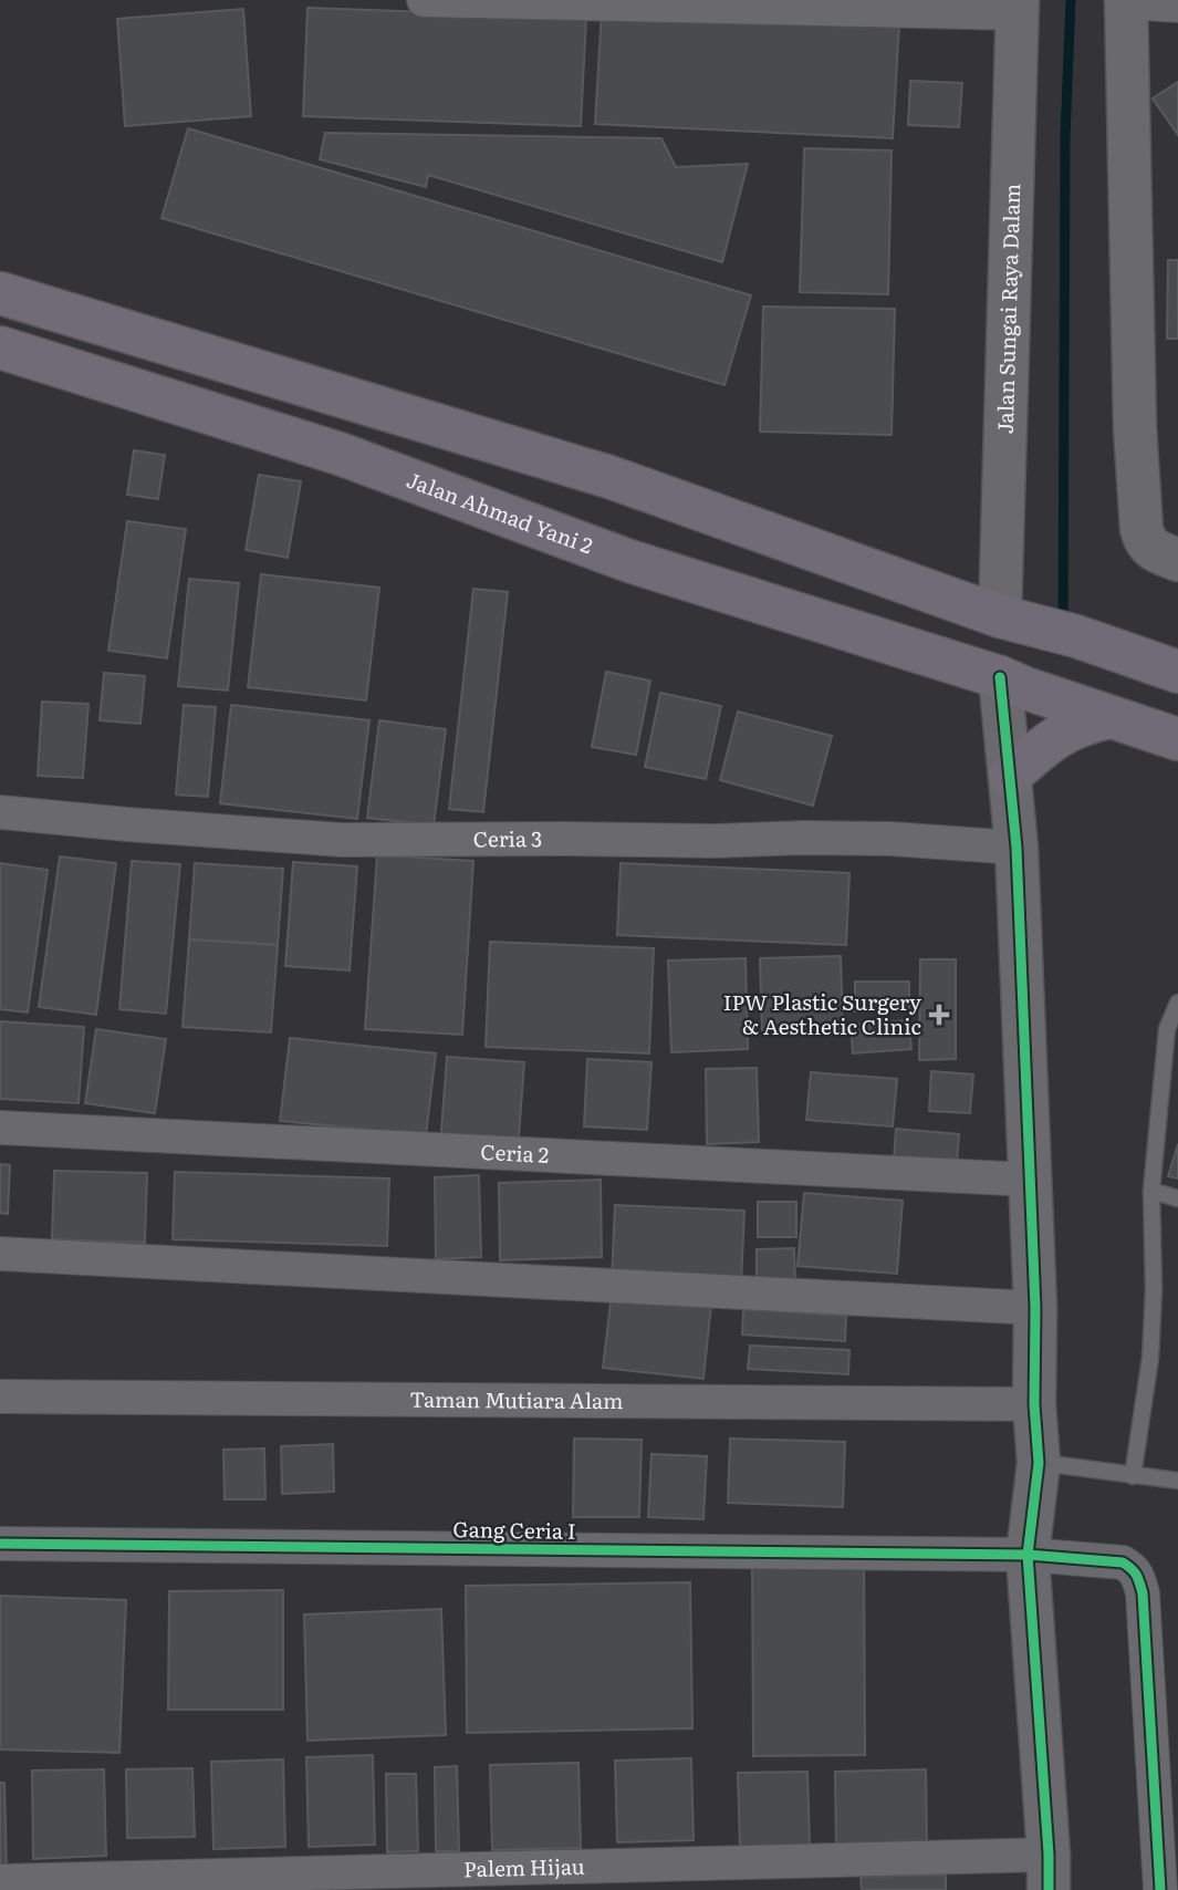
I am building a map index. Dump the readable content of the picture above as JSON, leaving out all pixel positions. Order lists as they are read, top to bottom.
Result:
{
  "streets": {
    "highway": ["Jalan Ahmad Yani 2"],
    "street": [
      "Jalan Sungai Raya Dalam",
      "Ceria 3",
      "Ceria 2",
      "Taman Mutiara Alam",
      "Gang Ceria I",
      "Palem Hijau"
    ]
  },
  "places": {
    "health": ["IPW Plastic Surgery & Aesthetic Clinic"]
  }
}
